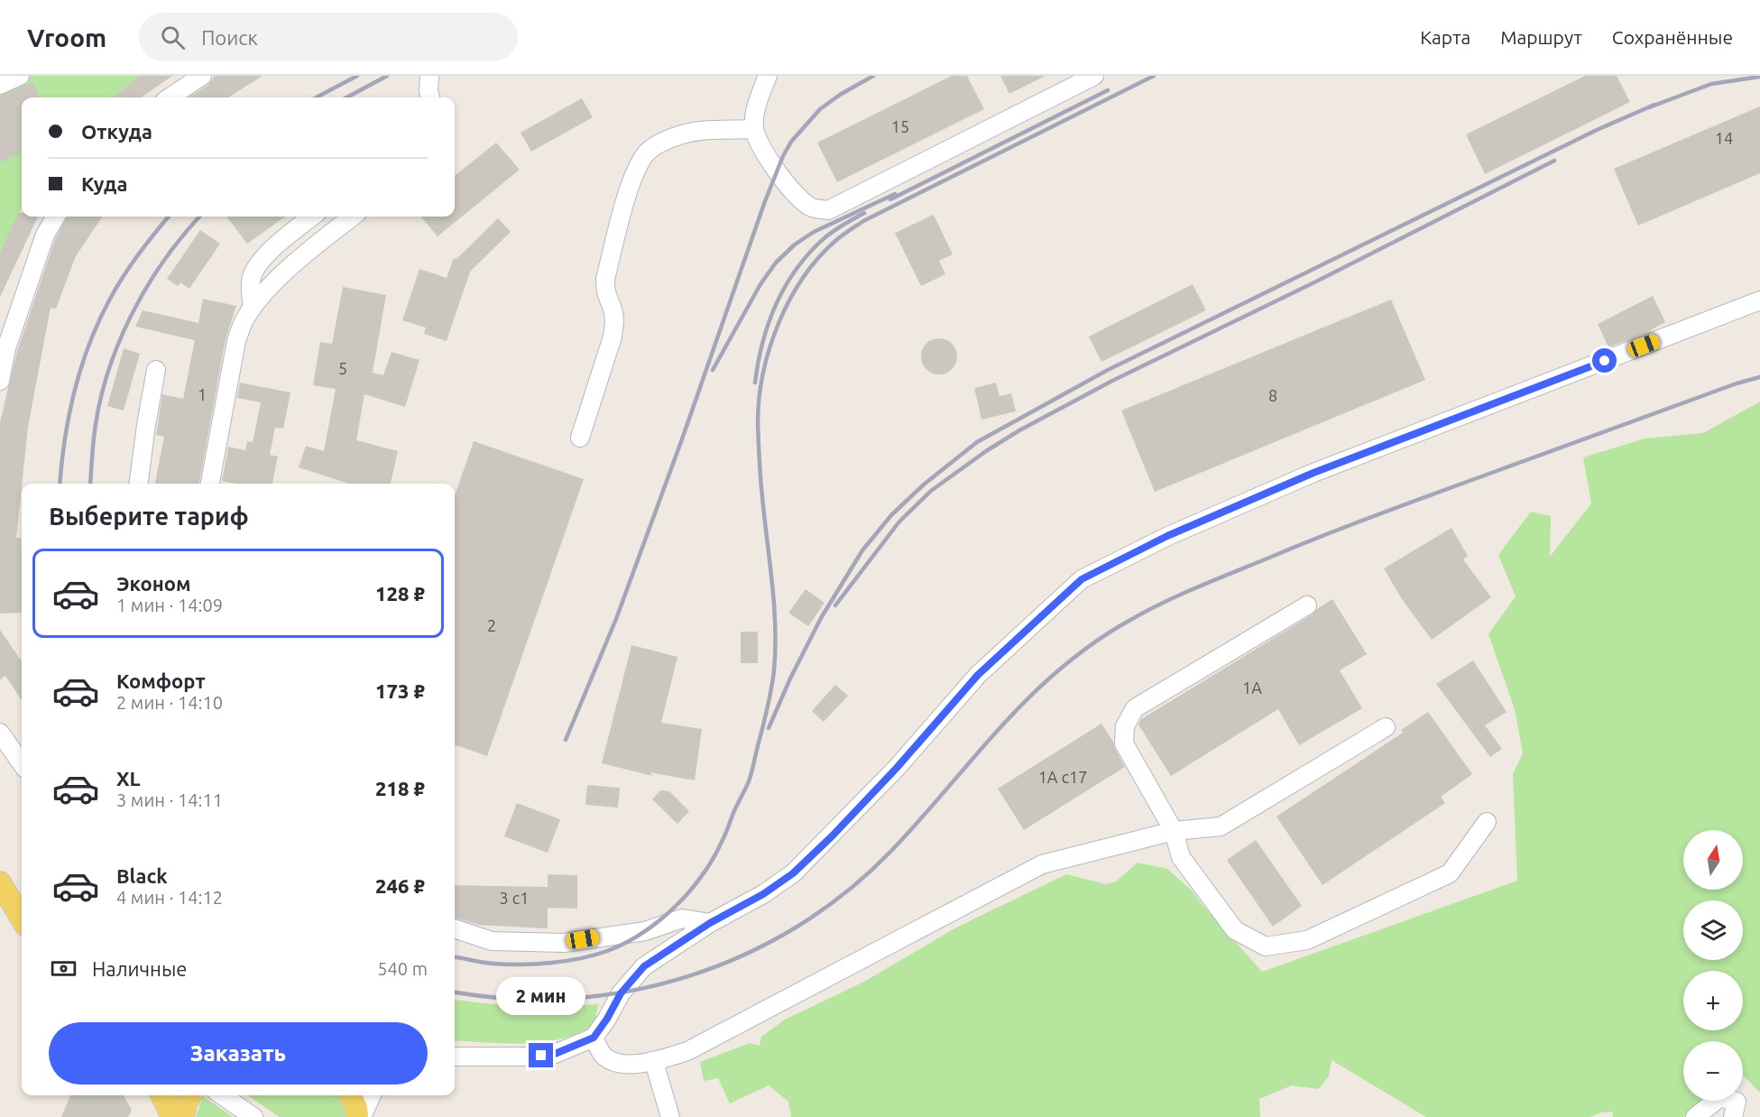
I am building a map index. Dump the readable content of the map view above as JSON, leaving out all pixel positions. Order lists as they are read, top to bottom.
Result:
{
  "house_numbers": [
    "15",
    "14",
    "5",
    "1",
    "8",
    "2",
    "1А",
    "1А с17",
    "3 с1"
  ],
  "north": "top",
  "page": {
    "header": "Vroom",
    "search": "Поиск",
    "nav": ["Карта", "Маршрут", "Сохранённые"],
    "banner": ["Откуда", "Куда"],
    "heading": "Выберите тариф",
    "list": [
      {
        "name": "Эконом",
        "note": "1 мин · 14:09",
        "value": "128 ₽"
      },
      {
        "name": "Комфорт",
        "note": "2 мин · 14:10",
        "value": "173 ₽"
      },
      {
        "name": "XL",
        "note": "3 мин · 14:11",
        "value": "218 ₽"
      },
      {
        "name": "Black",
        "note": "4 мин · 14:12",
        "value": "246 ₽"
      }
    ],
    "map_buttons": ["+", "−"],
    "pay": ["Наличные", "540 m"],
    "bubble": "2 мин",
    "buttons": "Заказать"
  }
}
